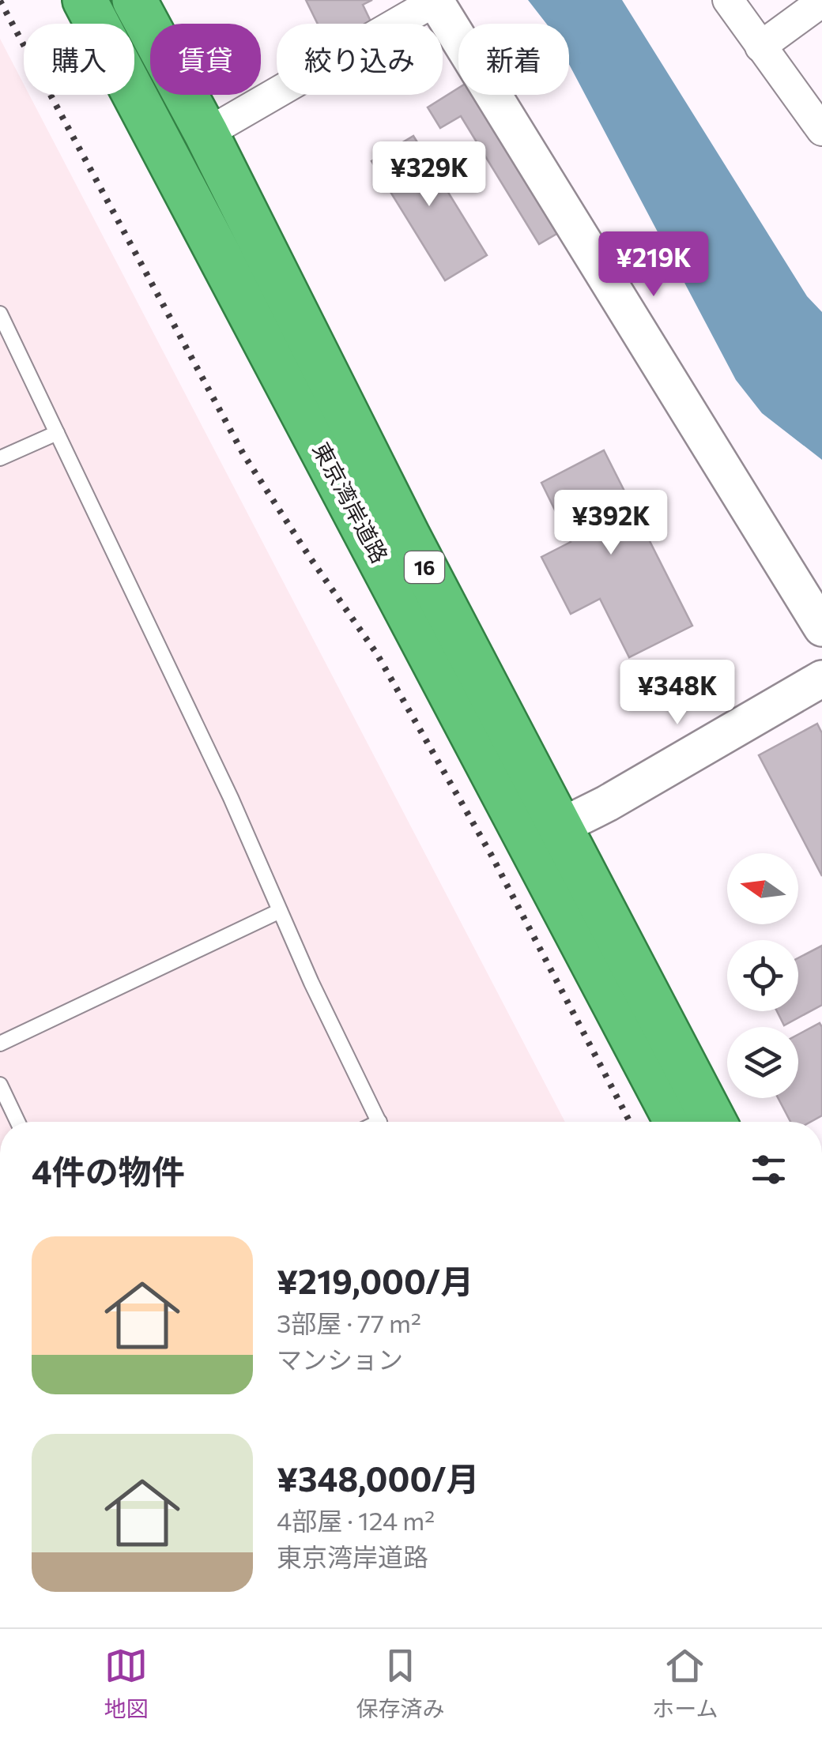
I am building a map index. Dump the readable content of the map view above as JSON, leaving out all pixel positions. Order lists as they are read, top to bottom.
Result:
{
  "streets": {
    "highway": ["東京湾岸道路", "16"]
  },
  "north": "left",
  "page": {
    "chip": [
      "購入",
      "賃貸",
      "絞り込み",
      "新着"
    ],
    "price": [
      "¥329K",
      "¥219K",
      "¥392K",
      "¥348K"
    ],
    "heading": "4件の物件",
    "list": [
      {
        "name": "¥219,000/月",
        "note": "3部屋 · 77 m² · マンション"
      },
      {
        "name": "¥348,000/月",
        "note": "4部屋 · 124 m² · 東京湾岸道路"
      }
    ],
    "tabs": ["地図", "保存済み", "ホーム"]
  }
}
